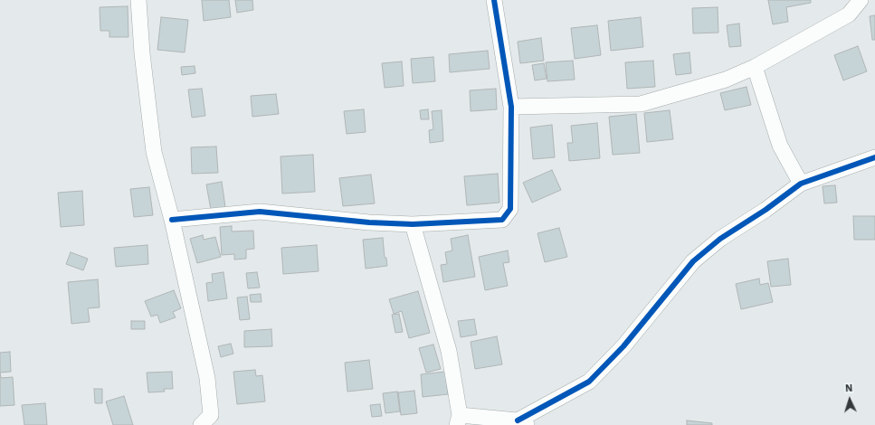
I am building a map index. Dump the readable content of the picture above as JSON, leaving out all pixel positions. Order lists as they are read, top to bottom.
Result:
{
  "north": "top"
}
